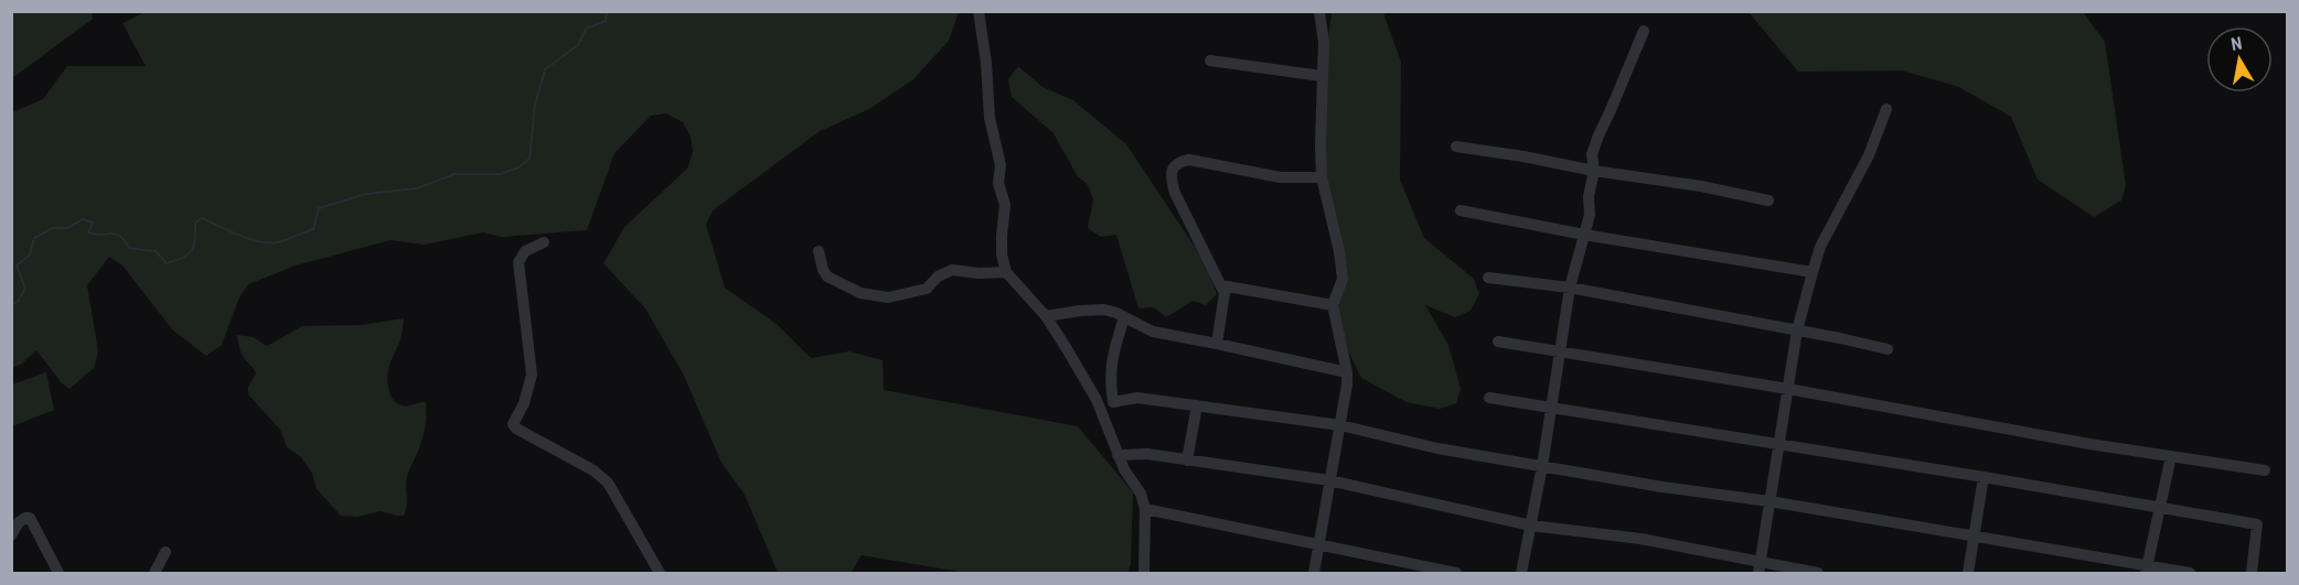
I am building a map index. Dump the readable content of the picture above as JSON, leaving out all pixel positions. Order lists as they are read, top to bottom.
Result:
{
  "north": "top"
}
